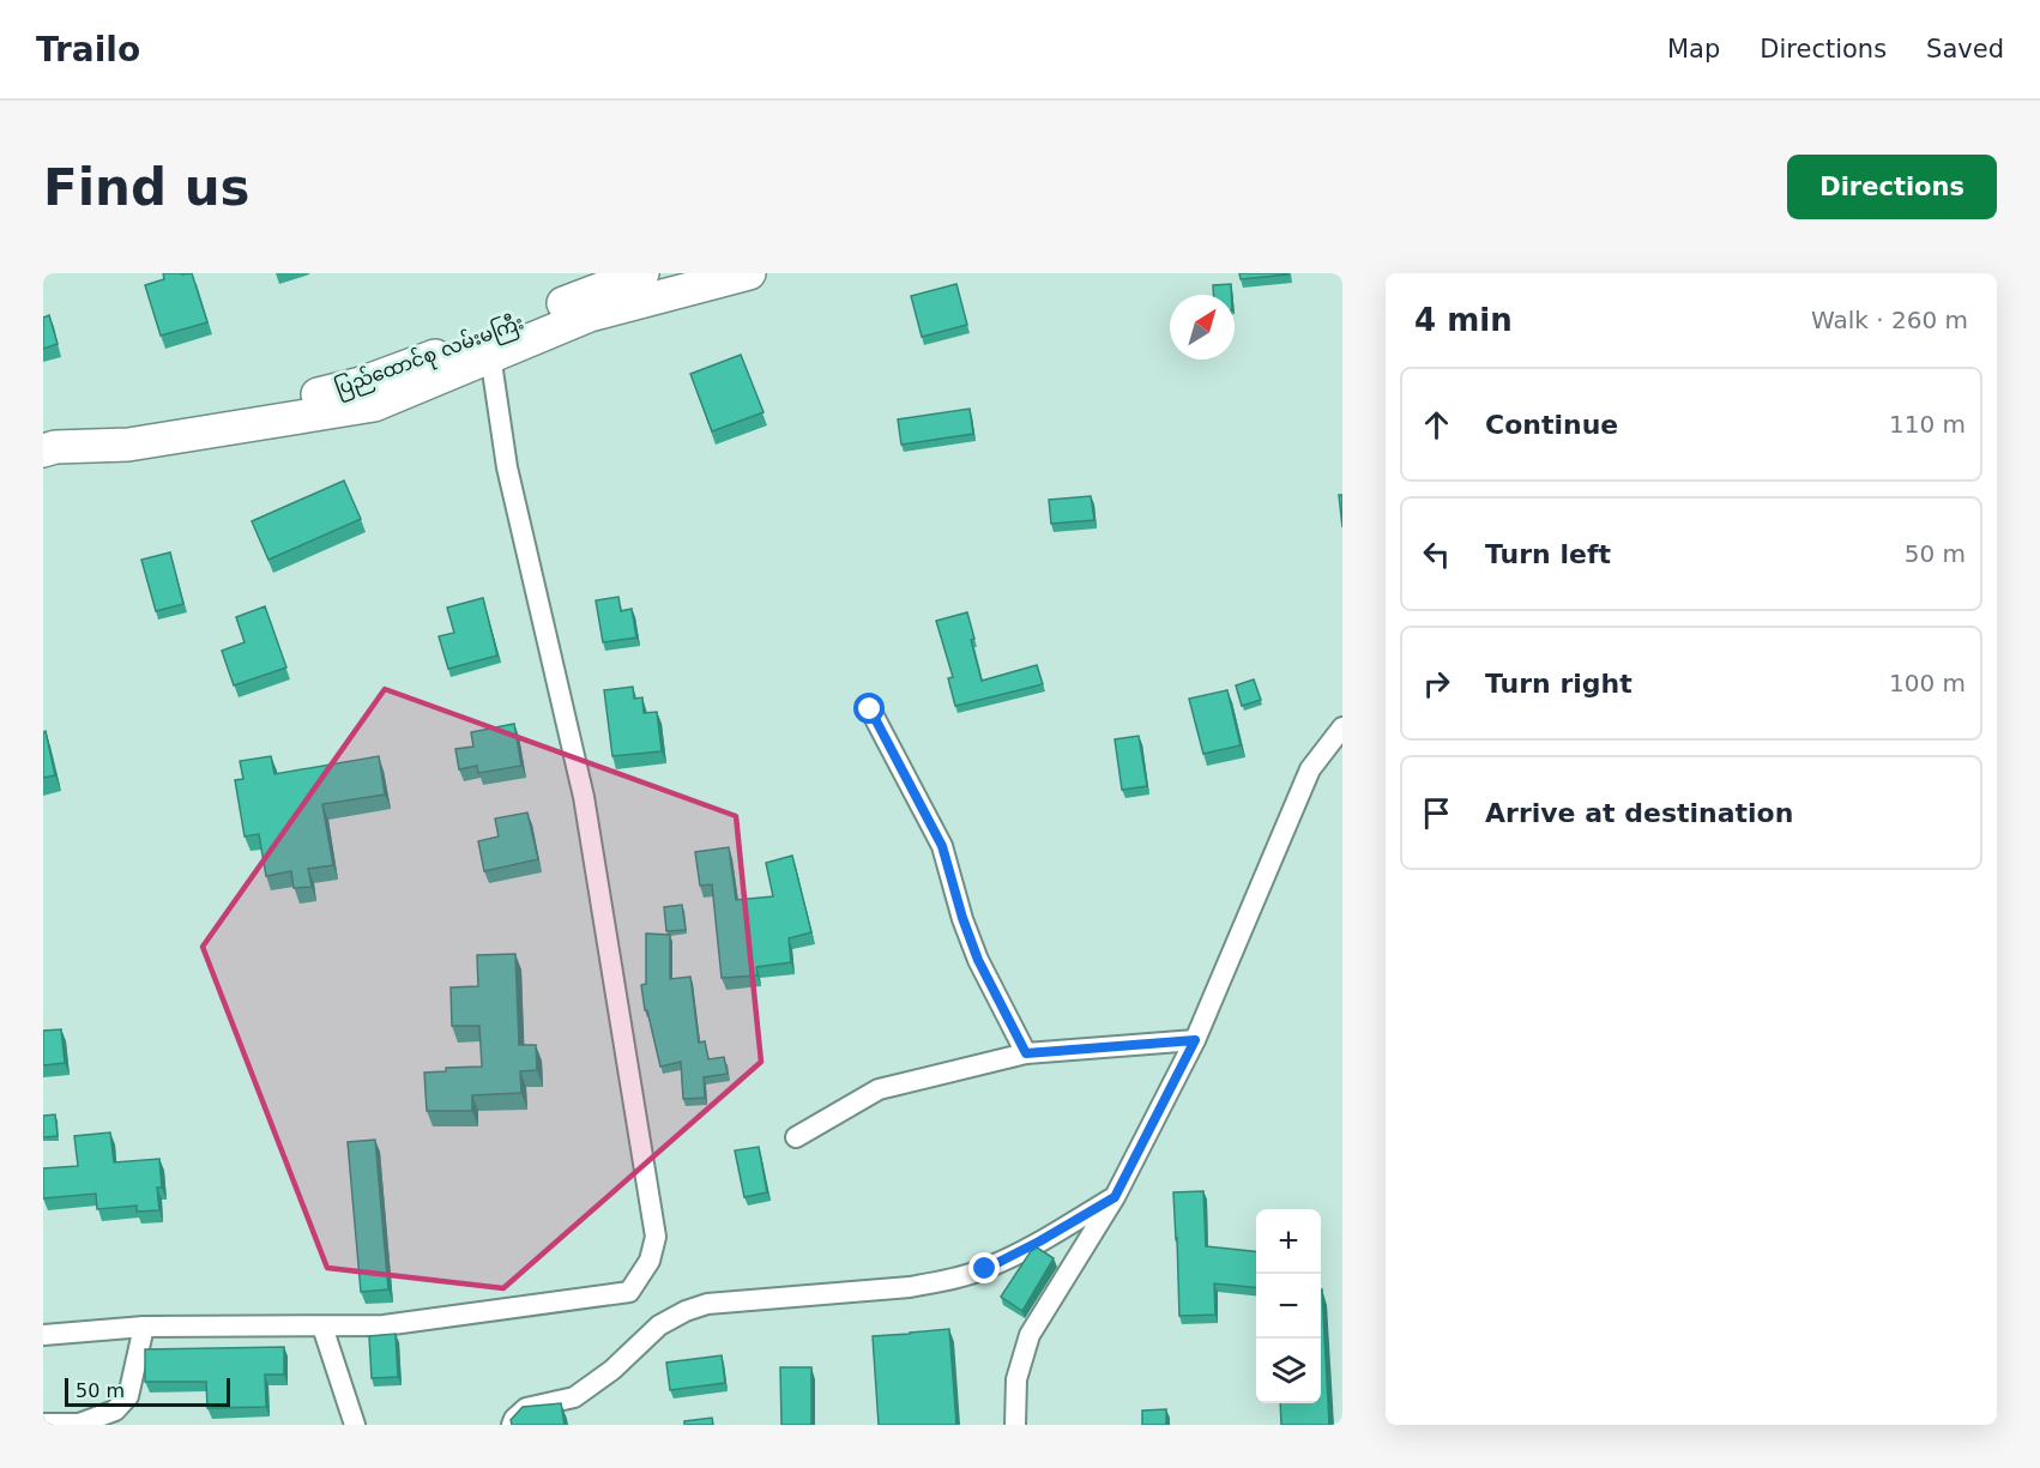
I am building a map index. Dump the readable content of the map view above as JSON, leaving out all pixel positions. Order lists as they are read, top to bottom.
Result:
{
  "streets": {
    "main road": ["ပြည်ထောင်စု လမ်းမကြီး"]
  },
  "scale_bar": "50 m",
  "north": "top right",
  "page": {
    "header": "Trailo",
    "nav": ["Map", "Directions", "Saved"],
    "buttons": "Directions",
    "title": "Find us",
    "heading": ["4 min", "Walk · 260 m"],
    "list": [
      ["Continue", "110 m"],
      ["Turn left", "50 m"],
      ["Turn right", "100 m"],
      "Arrive at destination"
    ],
    "map_buttons": ["+", "−"],
    "scale": "50 m"
  }
}
